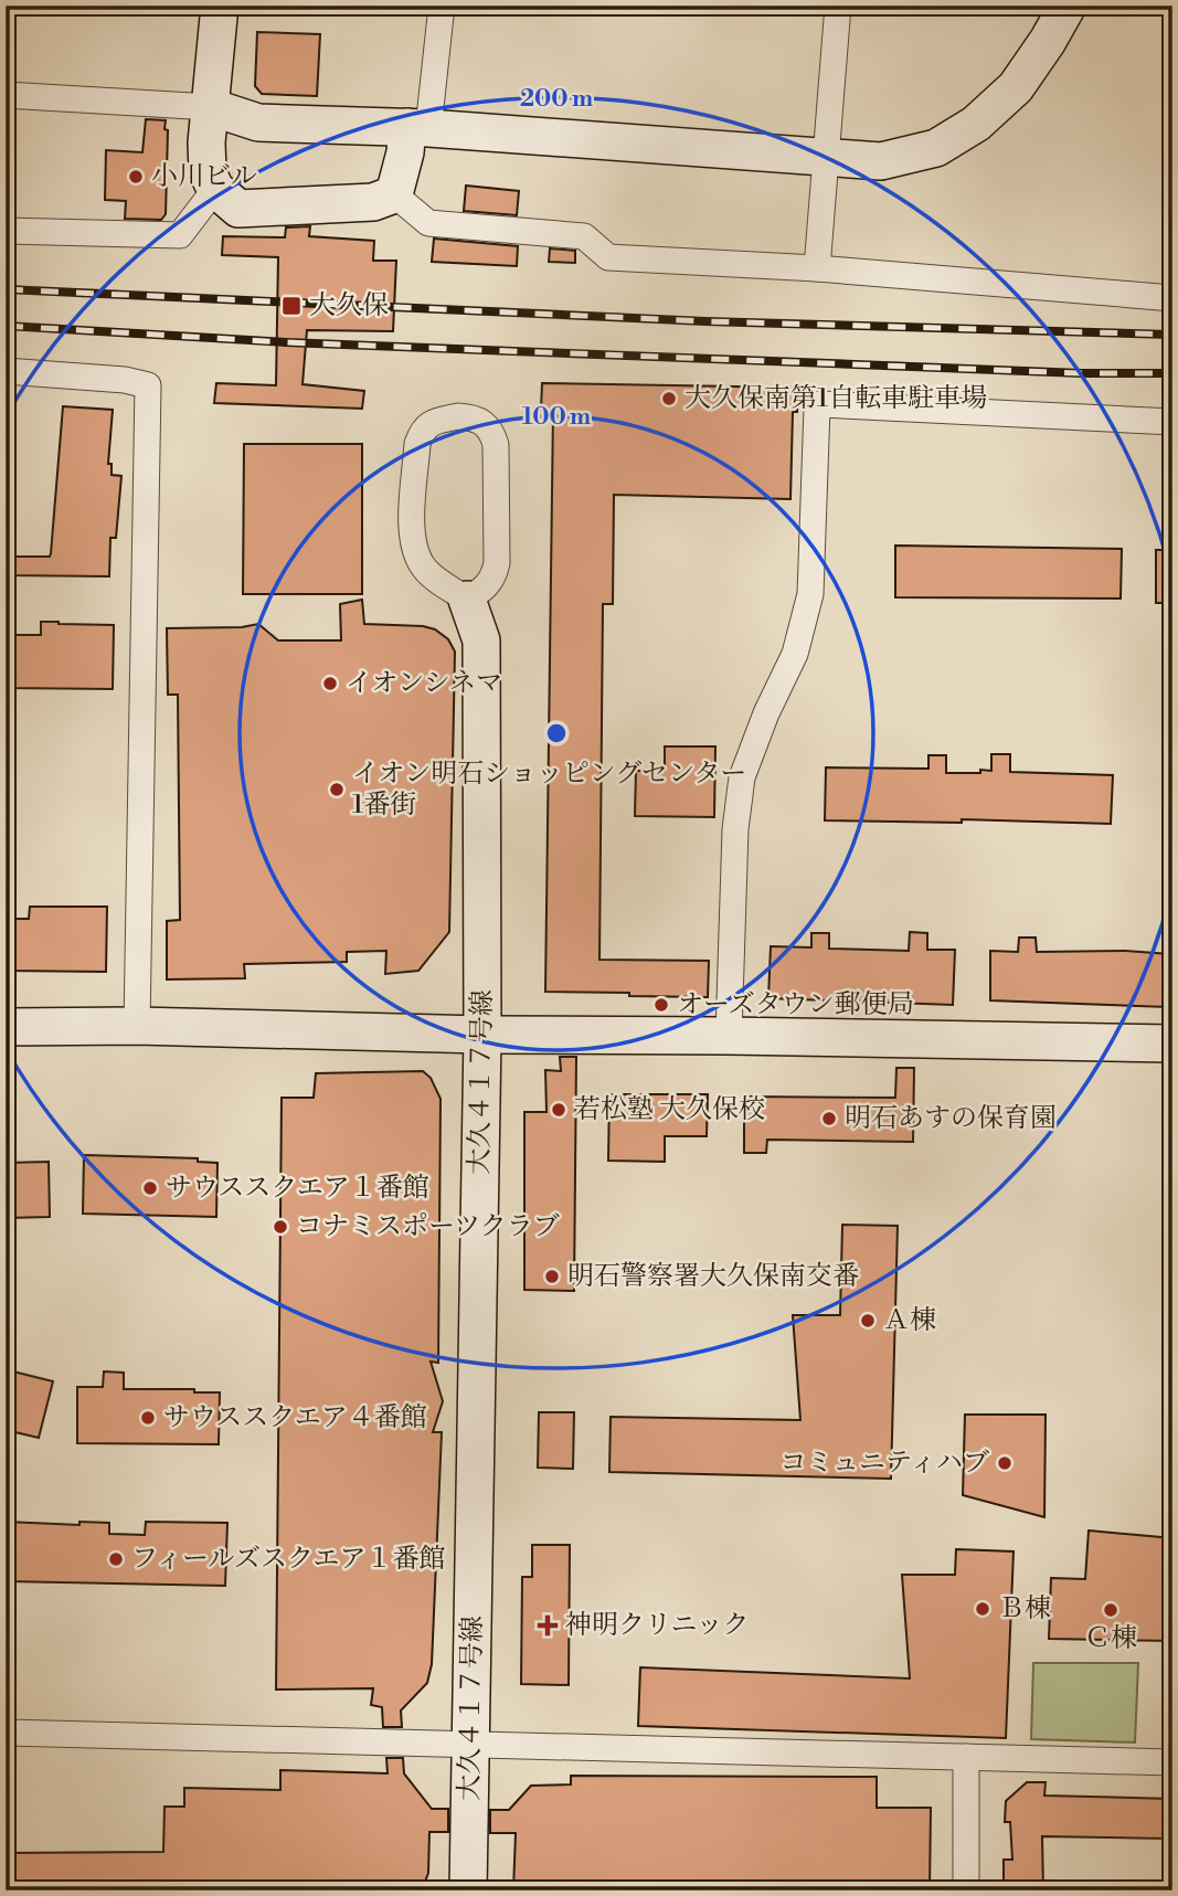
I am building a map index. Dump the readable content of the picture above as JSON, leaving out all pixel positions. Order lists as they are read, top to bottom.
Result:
{
  "streets": {
    "street": ["大久４１７号線"]
  },
  "places": {
    "other": [
      "小川ビル",
      "大久保南第1自転車駐車場",
      "イオンシネマ",
      "イオン明石ショッピングセンター 1番街",
      "オーズタウン郵便局",
      "若松塾 大久保校",
      "明石あすの保育園",
      "サウススクエア１番館",
      "コナミスポーツクラブ",
      "明石警察署大久保南交番",
      "Ａ棟",
      "サウススクエア４番館",
      "コミュニティハブ",
      "フィールズスクエア１番館",
      "Ｂ棟",
      "Ｃ棟"
    ],
    "transit": ["大久保"],
    "health": ["神明クリニック"]
  },
  "rings": ["200 m", "100 m"]
}
